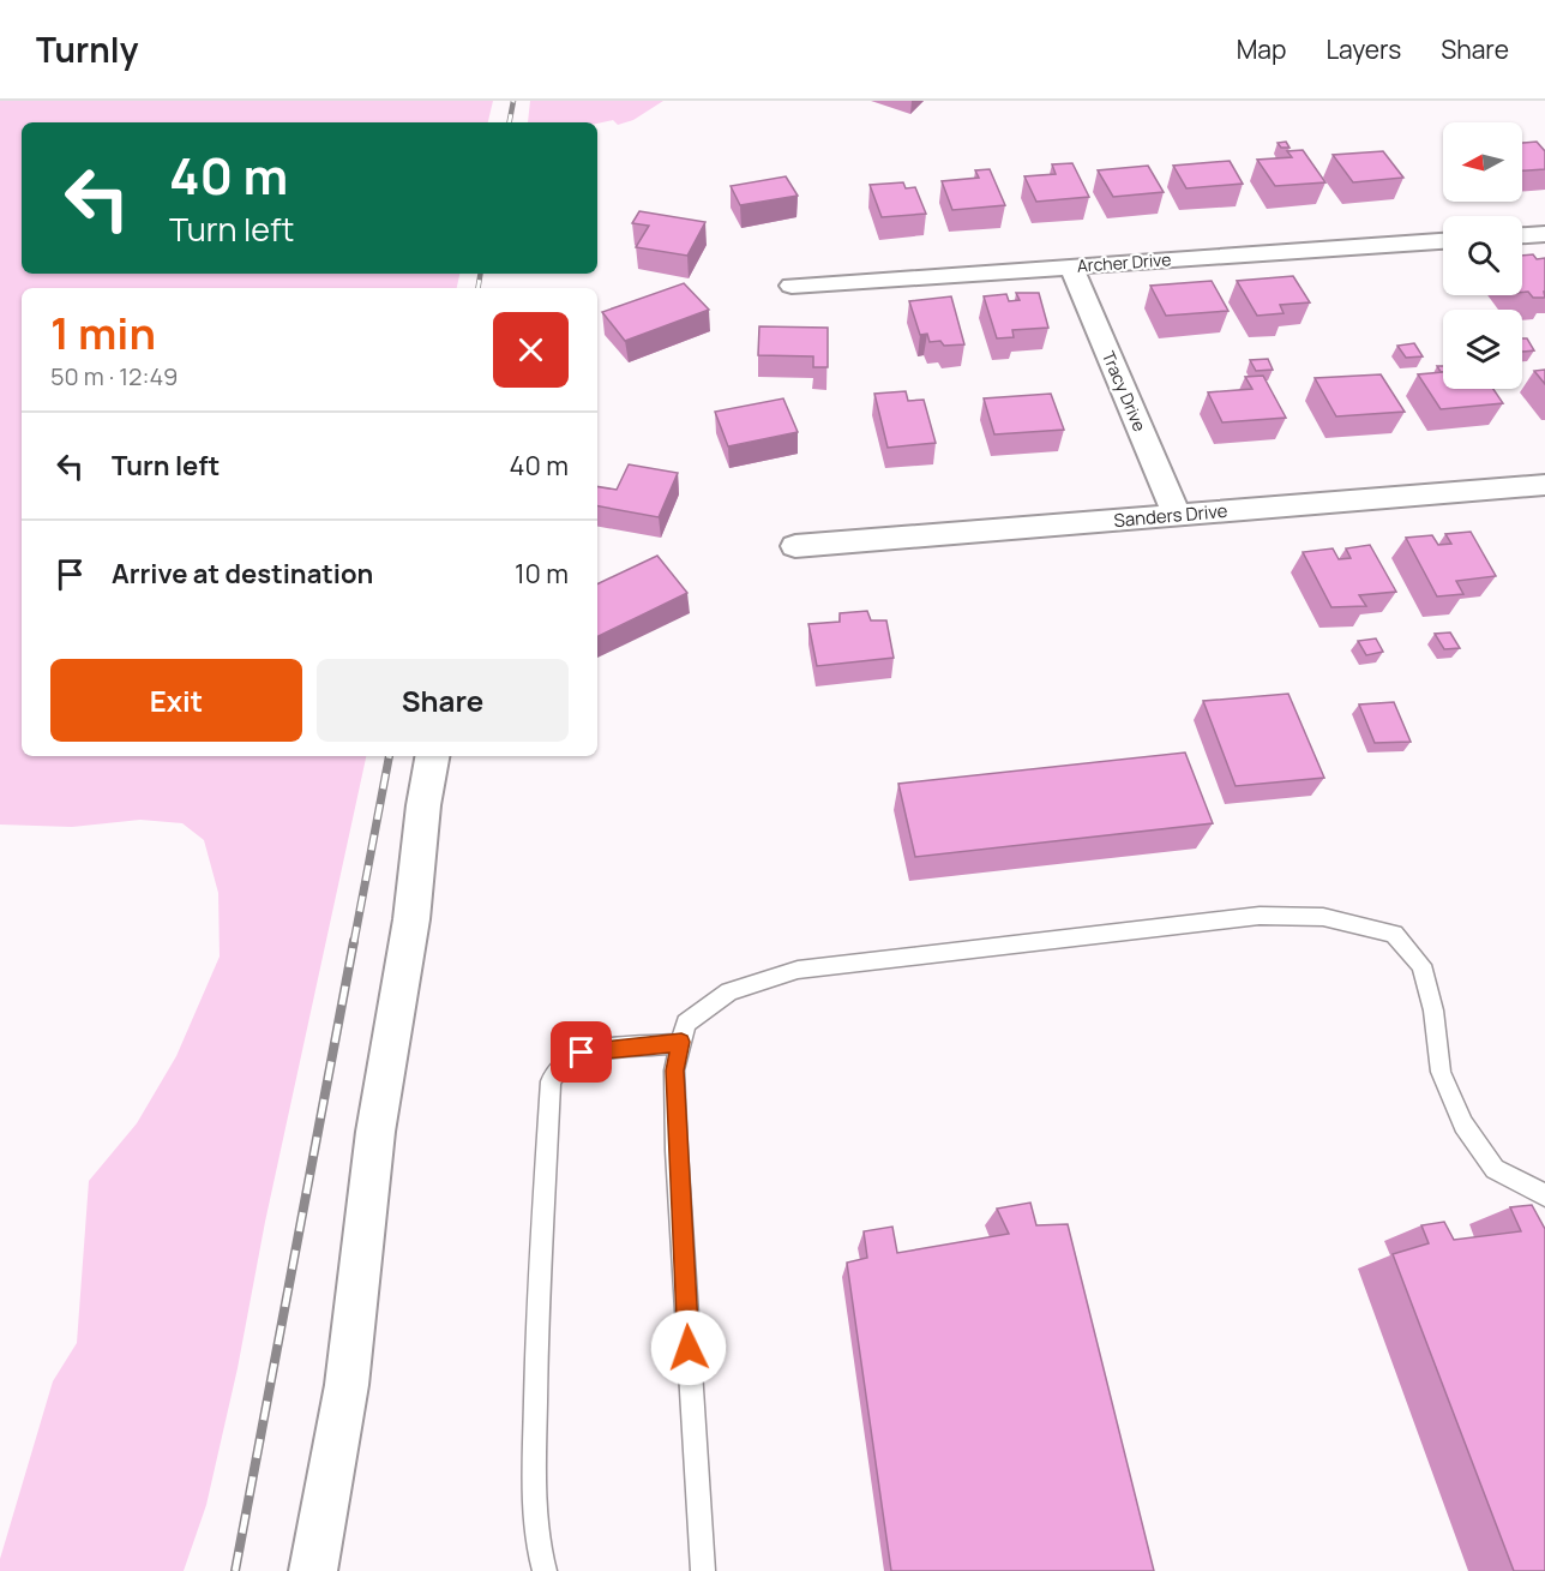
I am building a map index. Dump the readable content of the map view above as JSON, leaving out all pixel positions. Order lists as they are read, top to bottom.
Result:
{
  "streets": {
    "street": ["Archer Drive", "Tracy Drive", "Sanders Drive"]
  },
  "crossings": [
    ["Archer Drive", "Tracy Drive"],
    ["Tracy Drive", "Sanders Drive"]
  ],
  "north": "left",
  "page": {
    "header": "Turnly",
    "nav": ["Map", "Layers", "Share"],
    "turn": ["40 m", "Turn left"],
    "heading": ["1 min", "50 m · 12:49"],
    "list": [
      {
        "name": "Turn left",
        "value": "40 m"
      },
      {
        "name": "Arrive at destination",
        "value": "10 m"
      }
    ],
    "buttons": ["Exit", "Share"]
  }
}
